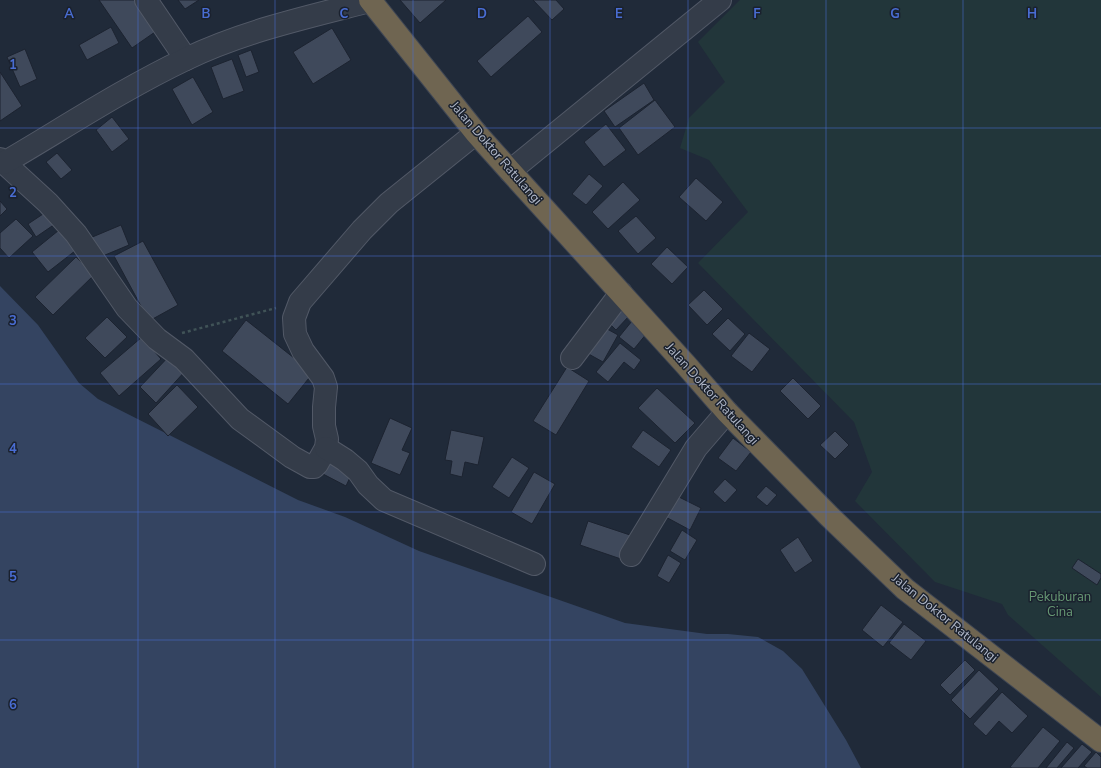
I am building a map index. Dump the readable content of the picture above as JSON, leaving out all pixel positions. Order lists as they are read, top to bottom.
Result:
{
  "streets": {
    "highway": ["Jalan Doktor Ratulangi"]
  },
  "parks": ["Pekuburan Cina"],
  "grid": {
    "columns": [
      "A",
      "B",
      "C",
      "D",
      "E",
      "F",
      "G",
      "H"
    ],
    "rows": [
      "1",
      "2",
      "3",
      "4",
      "5",
      "6"
    ]
  }
}
